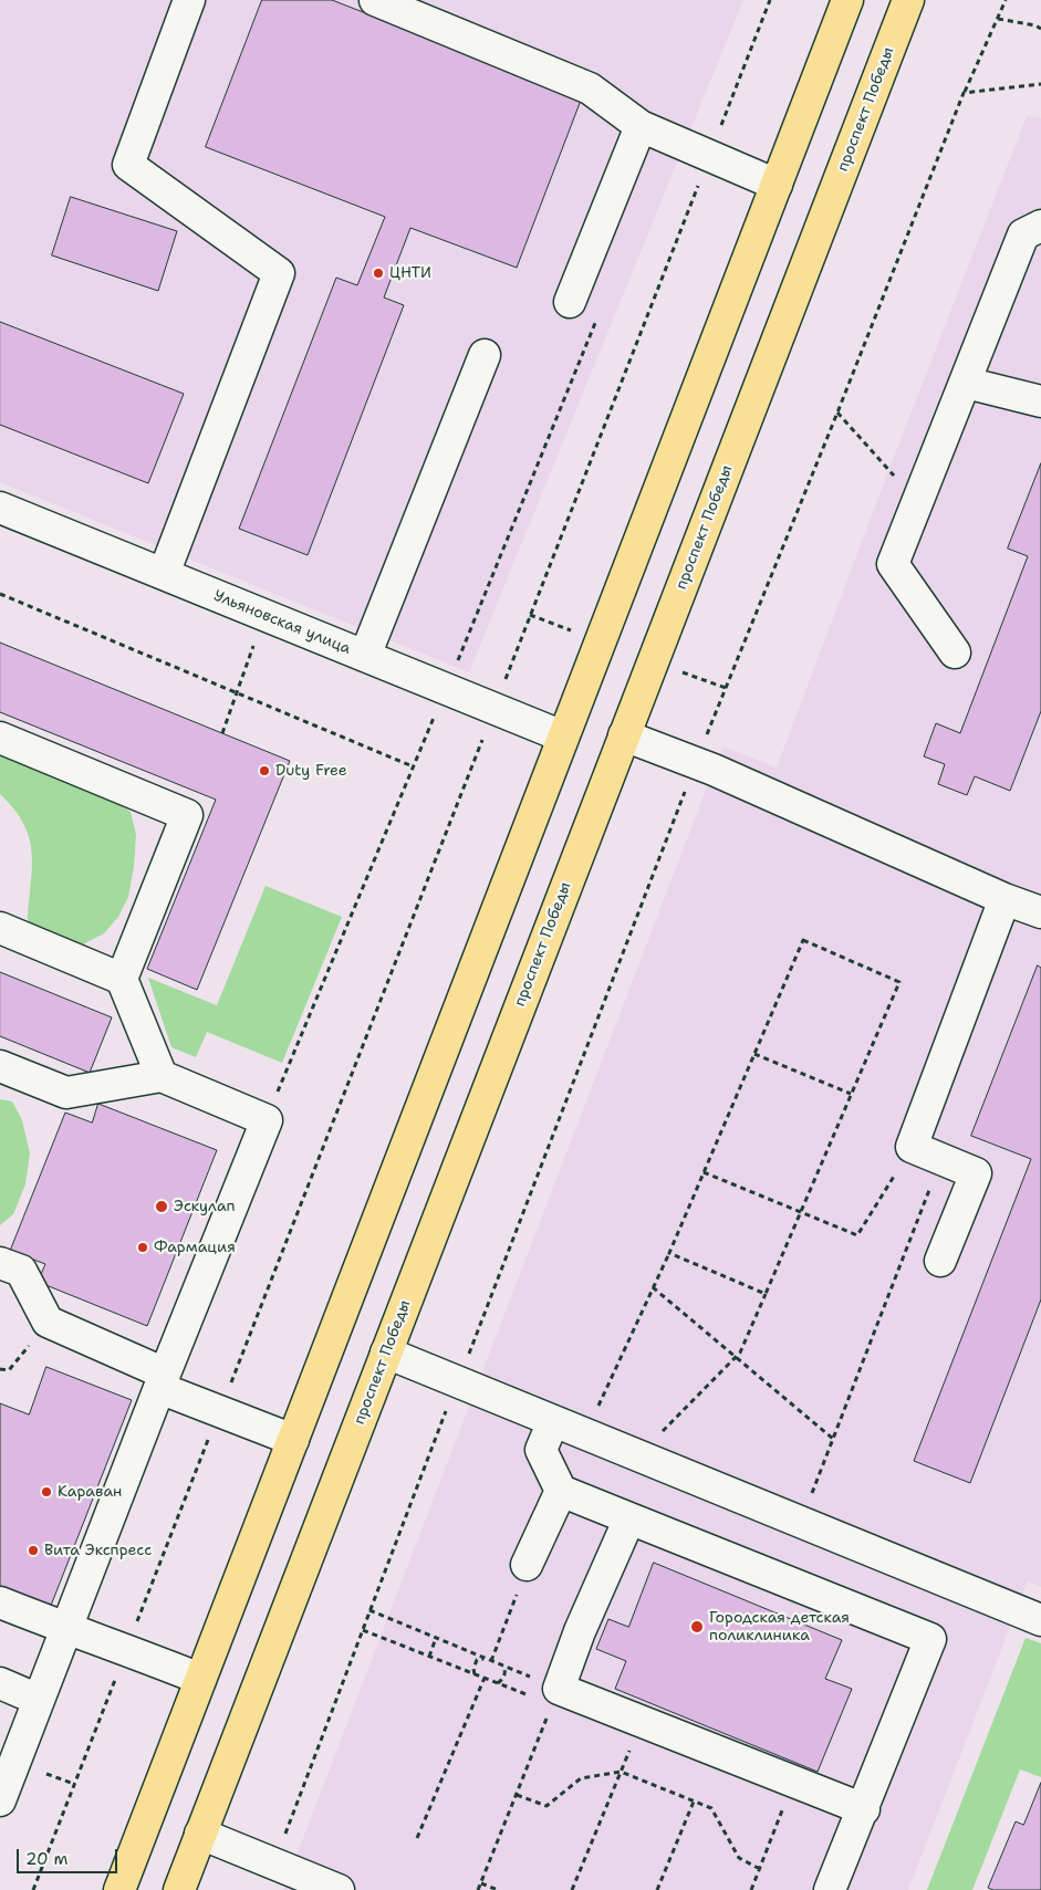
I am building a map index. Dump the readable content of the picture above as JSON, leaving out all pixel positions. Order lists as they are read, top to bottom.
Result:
{
  "streets": {
    "main road": ["проспект Победы"],
    "street": ["Ульяновская улица"]
  },
  "places": [
    "ЦНТИ",
    "Duty Free",
    "Эскулап",
    "Фармация",
    "Караван",
    "Вита Экспресс",
    "Городская детская поликлиника"
  ],
  "scale_bar": "20 m"
}
